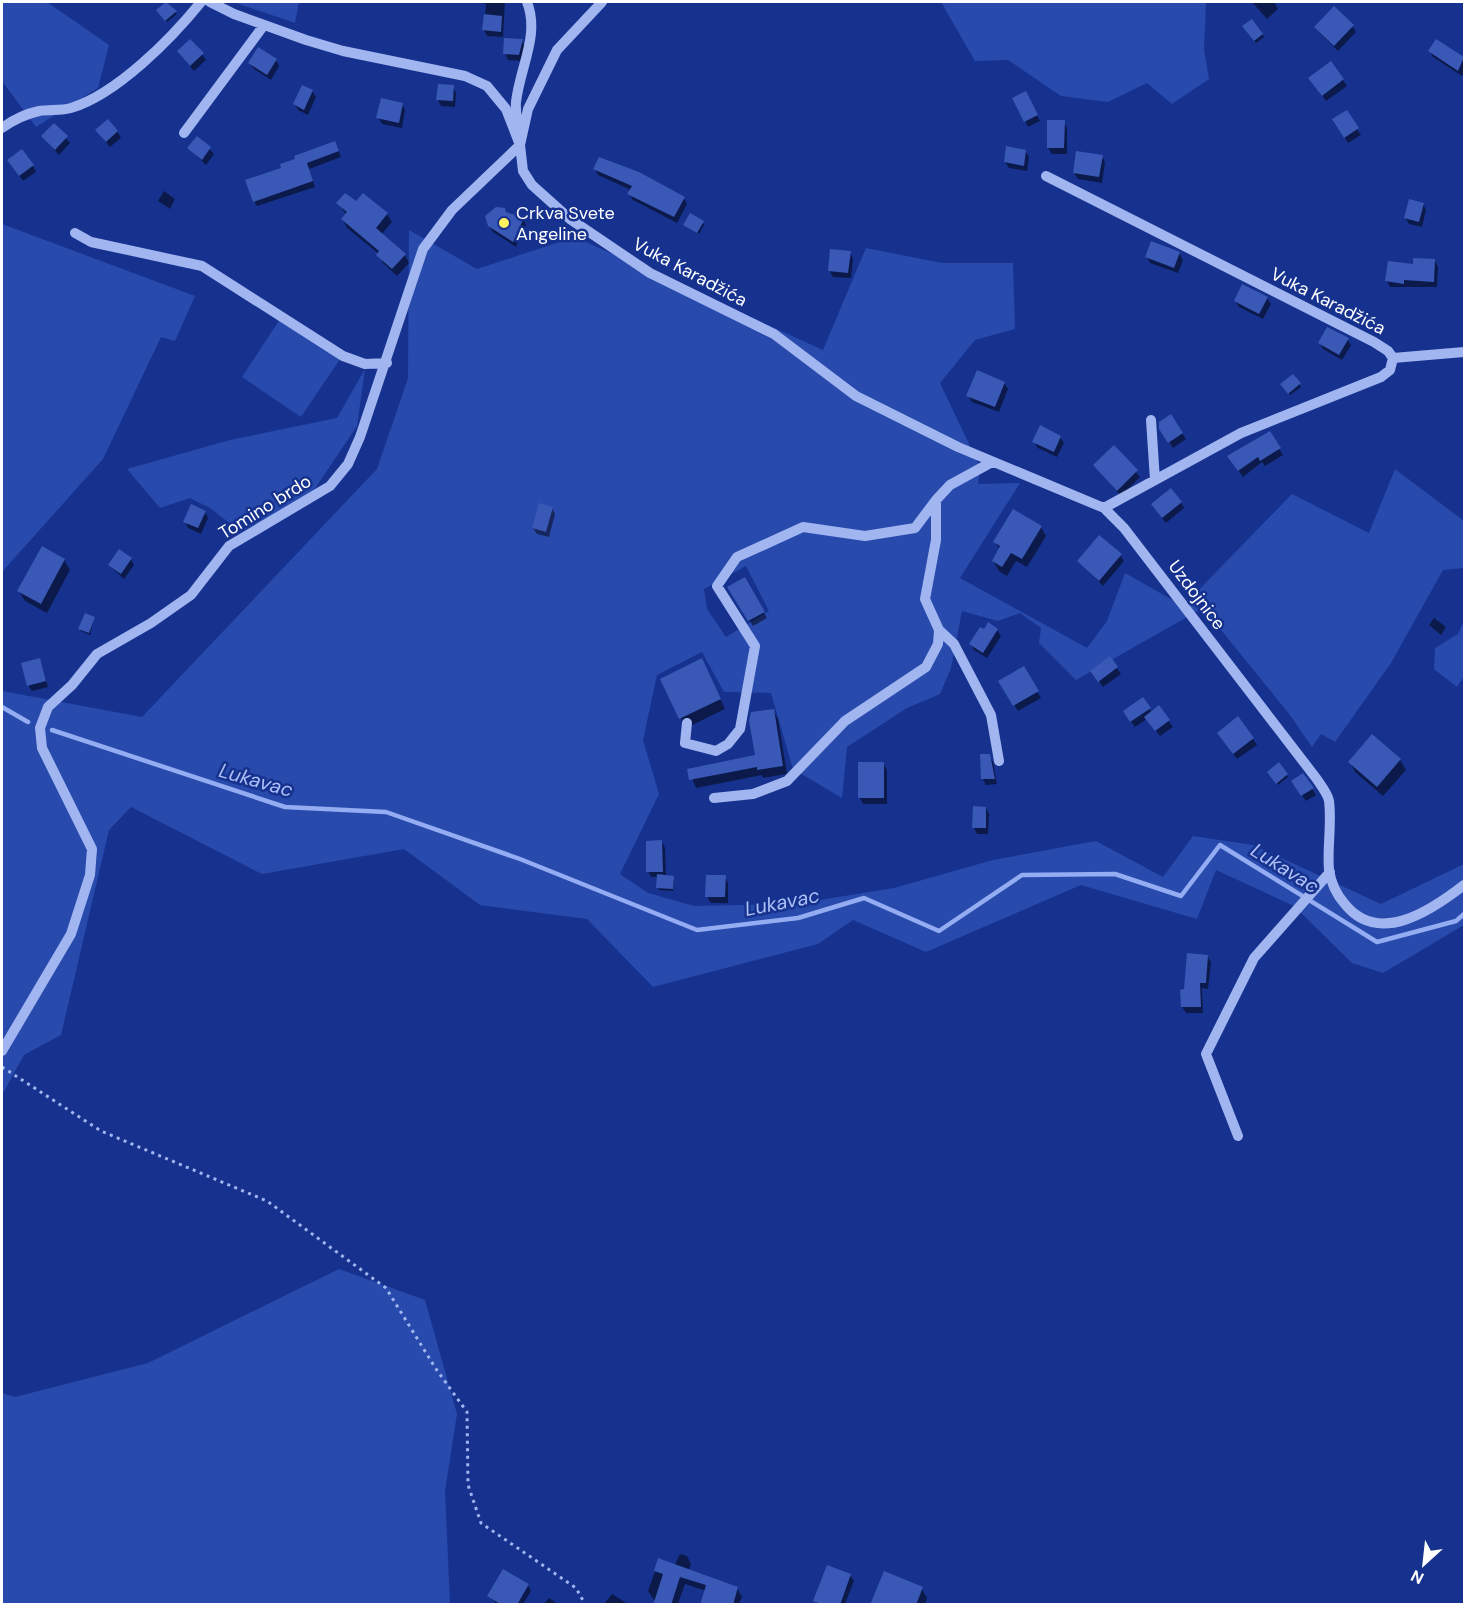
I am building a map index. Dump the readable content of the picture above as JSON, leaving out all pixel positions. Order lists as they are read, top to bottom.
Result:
{
  "streets": {
    "street": ["Vuka Karadžića", "Tomino brdo", "Uzdojnice"]
  },
  "crossings": [
    ["Vuka Karadžića", "Tomino brdo"],
    ["Vuka Karadžića", "Uzdojnice"]
  ],
  "water": ["Lukavac"],
  "places": ["Crkva Svete Angeline"],
  "north": "bottom left"
}
